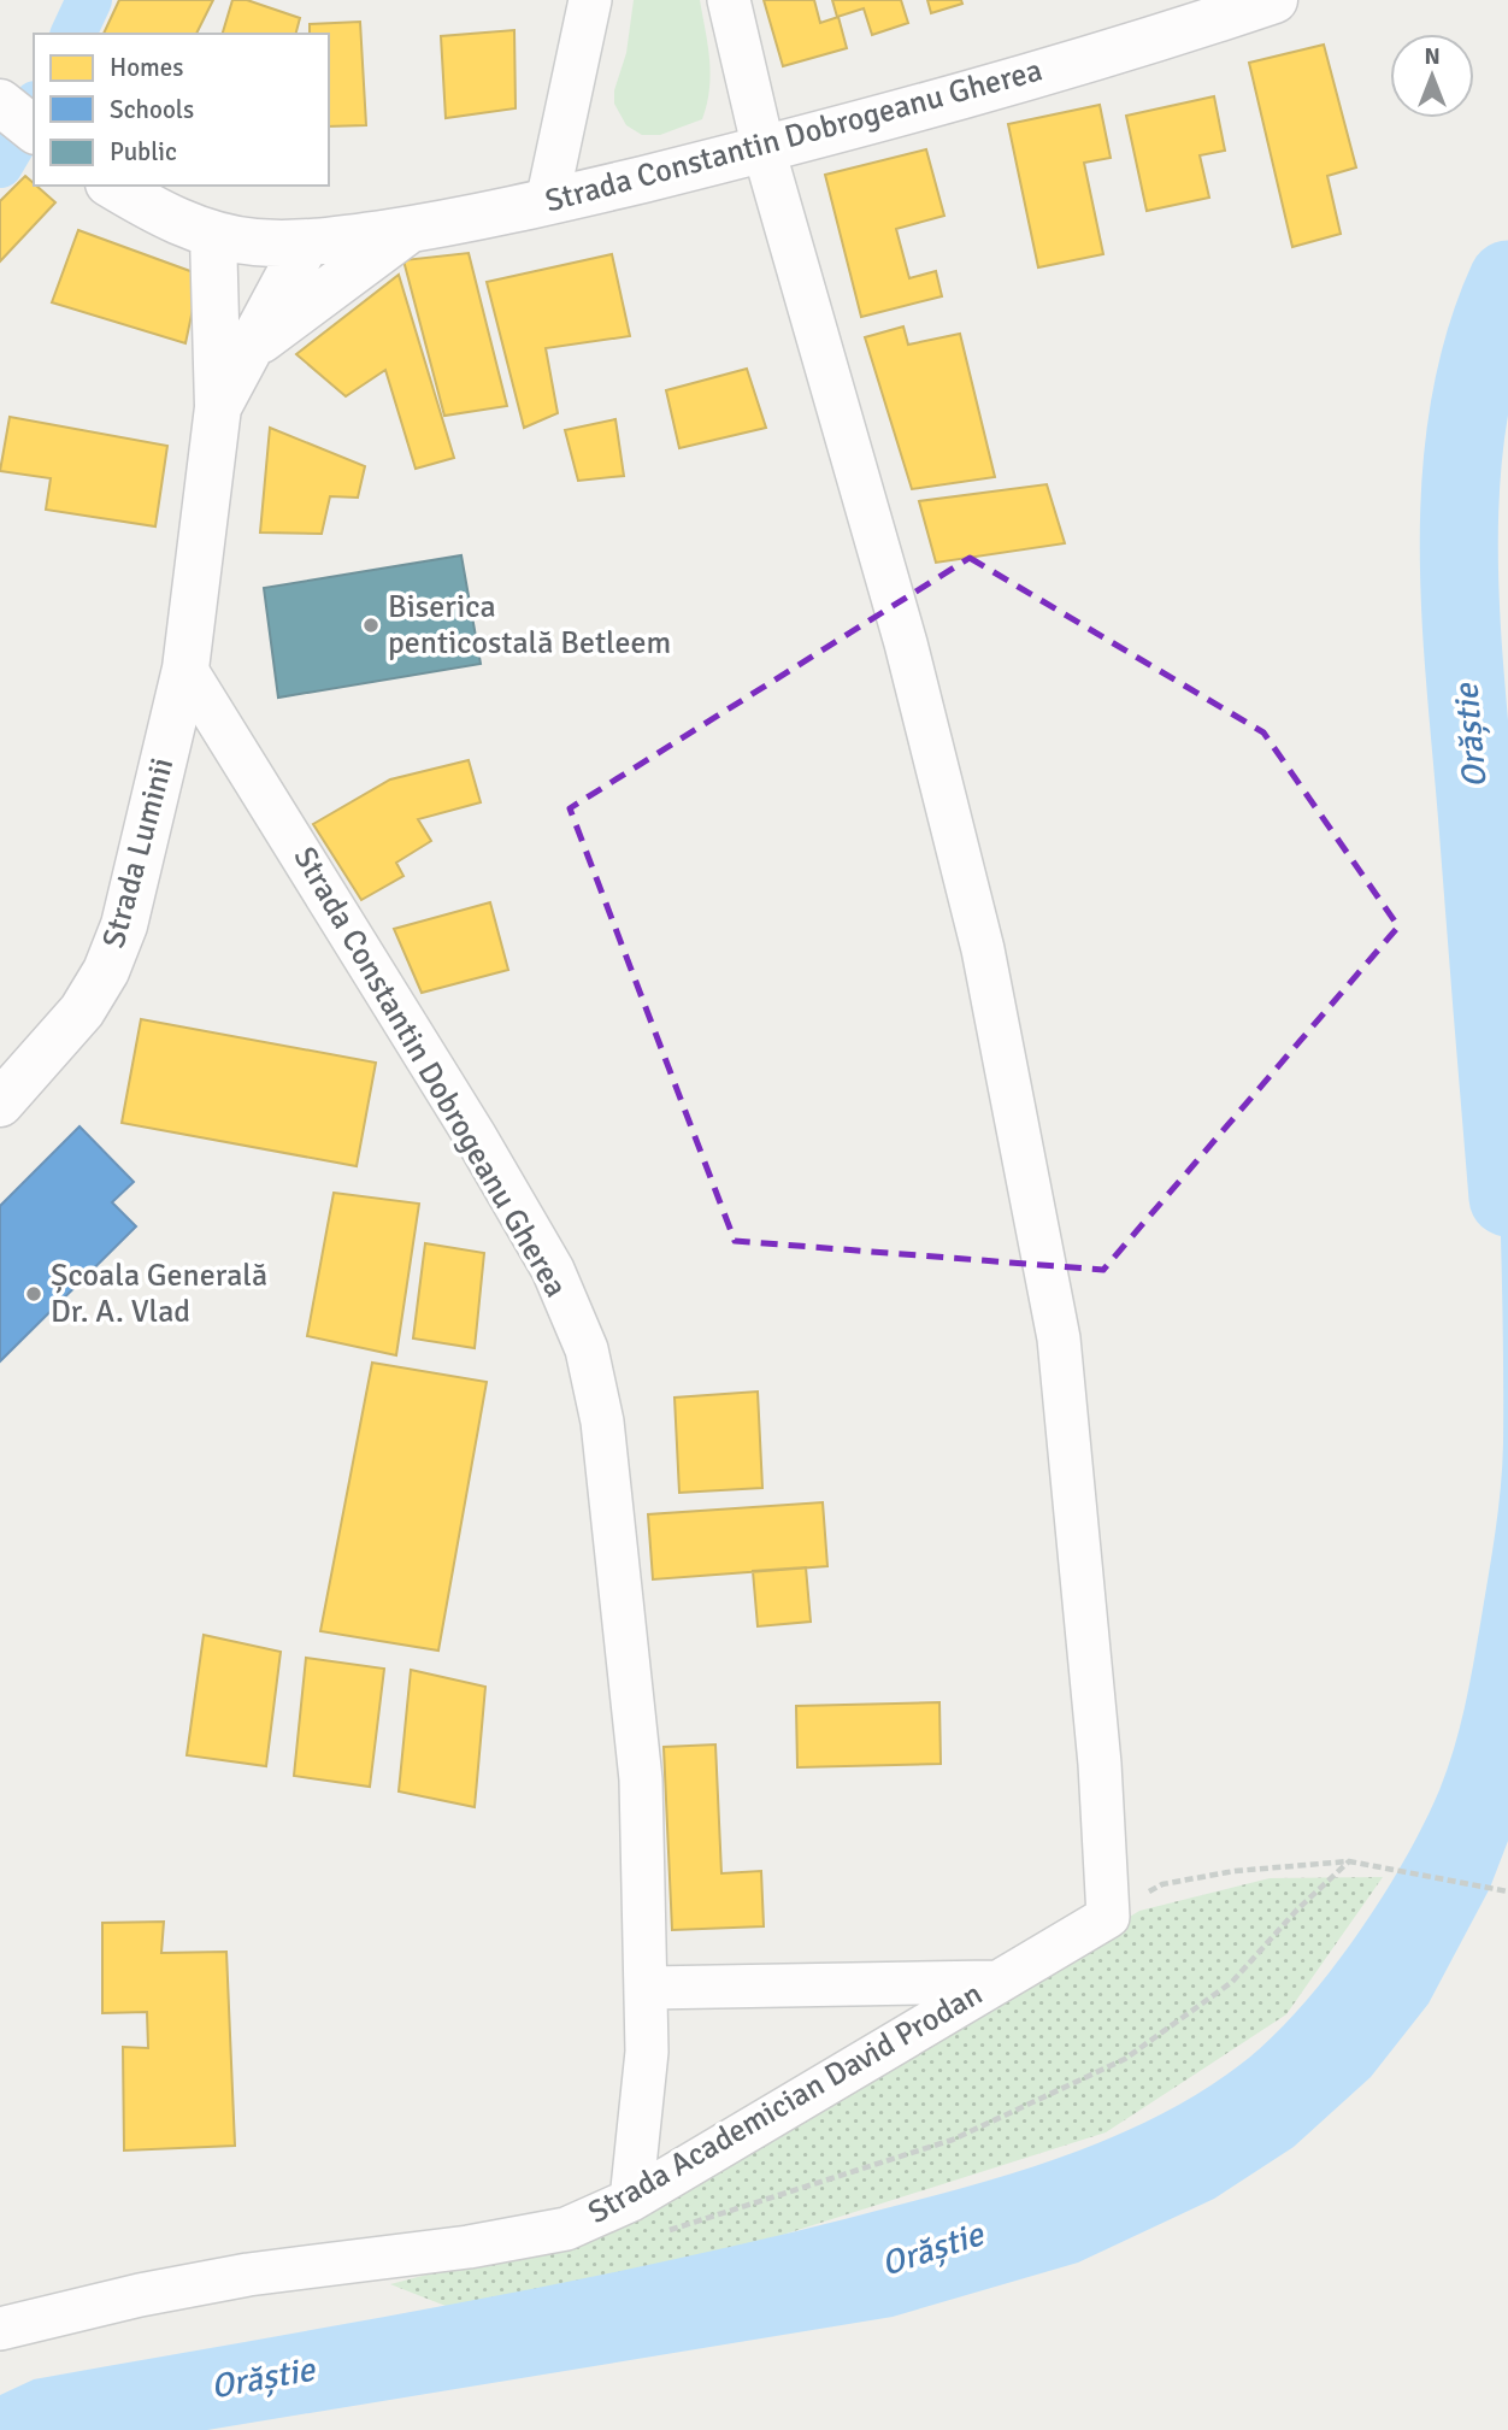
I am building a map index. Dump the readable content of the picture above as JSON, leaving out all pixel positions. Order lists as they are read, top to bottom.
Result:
{
  "streets": {
    "street": ["Strada Constantin Dobrogeanu Gherea", "Strada Luminii", "Strada Academician David Prodan"]
  },
  "crossings": [
    ["Strada Constantin Dobrogeanu Gherea", "Strada Luminii"],
    ["Strada Constantin Dobrogeanu Gherea", "Strada Academician David Prodan"]
  ],
  "water": ["Orăștie"],
  "places": ["Biserica penticostală Betleem", "Școala Generală Dr. A. Vlad"],
  "legend": ["Homes", "Schools", "Public"],
  "north": "top"
}
